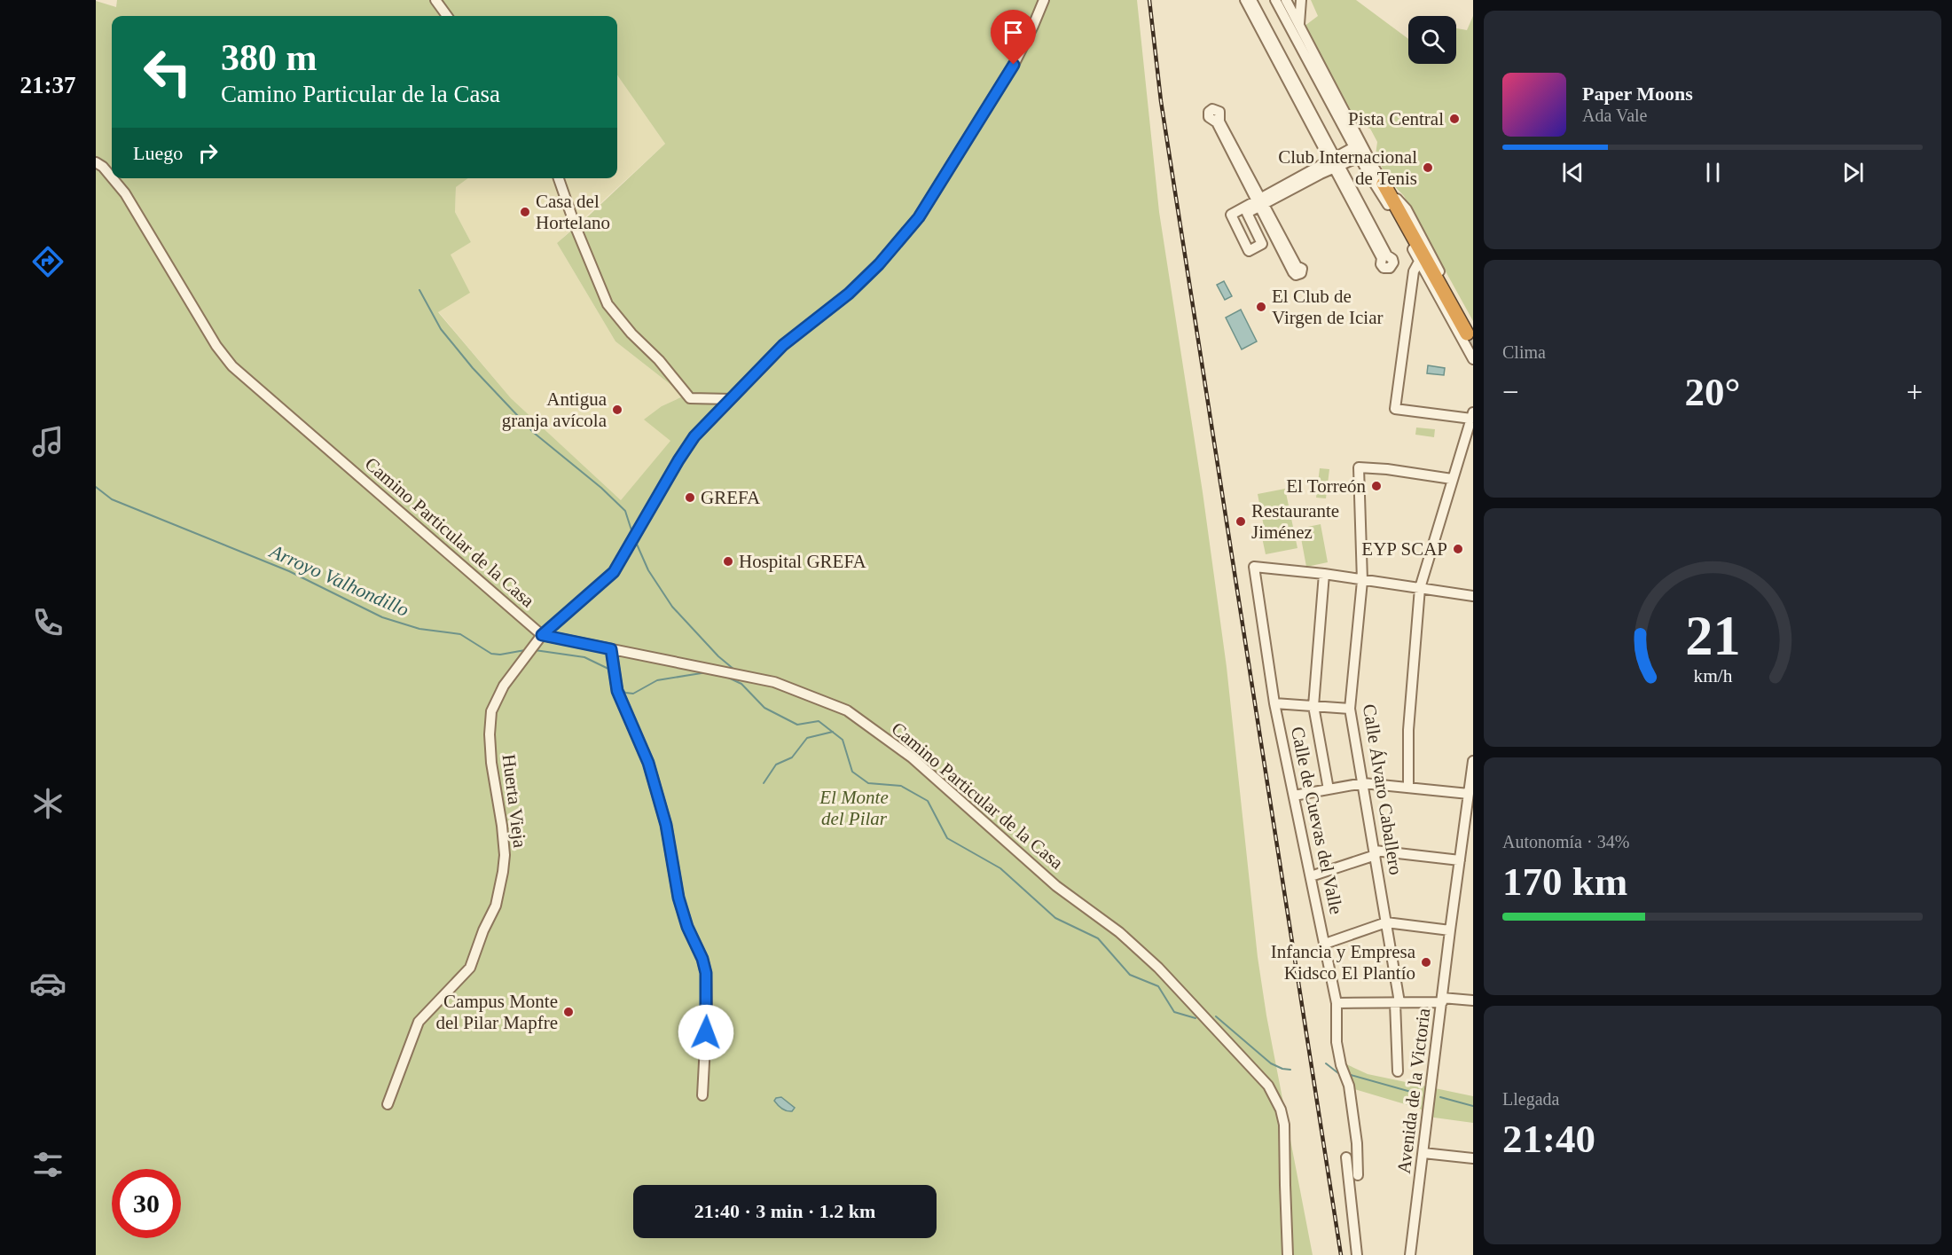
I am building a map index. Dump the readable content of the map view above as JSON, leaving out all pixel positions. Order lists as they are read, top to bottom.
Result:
{
  "streets": {
    "street": [
      "Camino Particular de la Casa",
      "Calle Álvaro Caballero",
      "Huerta Vieja",
      "Calle de Cuevas del Valle",
      "Avenida de la Victoria"
    ]
  },
  "crossings": [
    ["Camino Particular de la Casa", "Huerta Vieja"]
  ],
  "water": ["Arroyo Valhondillo"],
  "parks": ["El Monte del Pilar"],
  "places": [
    "Pista Central",
    "Club Internacional de Tenis",
    "Casa del Hortelano",
    "El Club de Virgen de Iciar",
    "Antigua granja avícola",
    "El Torreón",
    "GREFA",
    "Restaurante Jiménez",
    "EYP SCAP",
    "Hospital GREFA",
    "Infancia y Empresa Kidsco El Plantío",
    "Campus Monte del Pilar Mapfre"
  ],
  "page": {
    "tabs": "21:37",
    "turn": ["380 m", "Camino Particular de la Casa"],
    "song": ["Paper Moons", "Ada Vale"],
    "then": "Luego",
    "tile": [
      "Clima",
      ["Autonomía · 34%", "170 km"],
      ["Llegada", "21:40"]
    ],
    "heat": ["−", "20°", "+"],
    "limit": "30",
    "trip": "21:40 · 3 min · 1.2 km",
    "gauge": ["21", "km/h"]
  }
}
